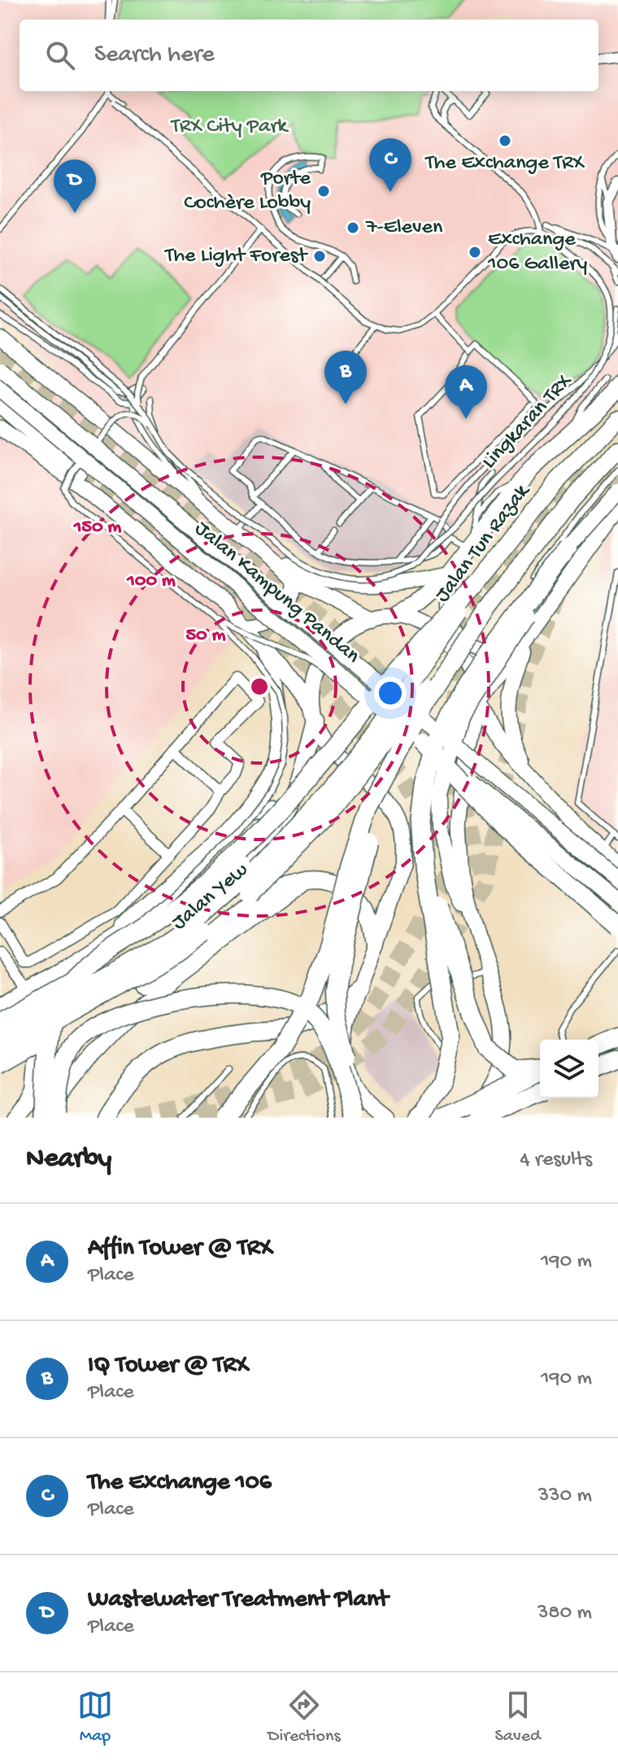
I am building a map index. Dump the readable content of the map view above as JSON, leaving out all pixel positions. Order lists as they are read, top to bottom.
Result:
{
  "streets": {
    "main road": ["Jalan Tun Razak", "Jalan Kampung Pandan", "Jalan Yew"],
    "lane": ["Lingkaran TRX"]
  },
  "crossings": [
    ["Jalan Tun Razak", "Jalan Kampung Pandan"],
    ["Jalan Tun Razak", "Jalan Yew"],
    ["Jalan Kampung Pandan", "Jalan Yew"]
  ],
  "parks": ["TRX City Park"],
  "places": [
    "The Exchange TRX",
    "Porte Cochère Lobby",
    "7-Eleven",
    "Exchange 106 Gallery",
    "The Light Forest"
  ],
  "page": {
    "search": "Search here",
    "pins": [
      "C",
      "D",
      "B",
      "A"
    ],
    "heading": ["Nearby", "4 results"],
    "list": [
      {
        "mark": "A",
        "name": "Affin Tower @ TRX",
        "note": "Place",
        "value": "190 m"
      },
      {
        "mark": "B",
        "name": "IQ Tower @ TRX",
        "note": "Place",
        "value": "190 m"
      },
      {
        "mark": "C",
        "name": "The Exchange 106",
        "note": "Place",
        "value": "330 m"
      },
      {
        "mark": "D",
        "name": "Wastewater Treatment Plant",
        "note": "Place",
        "value": "380 m"
      }
    ],
    "nav": ["Map", "Directions", "Saved"]
  },
  "rings": ["150 m", "100 m", "50 m"]
}
